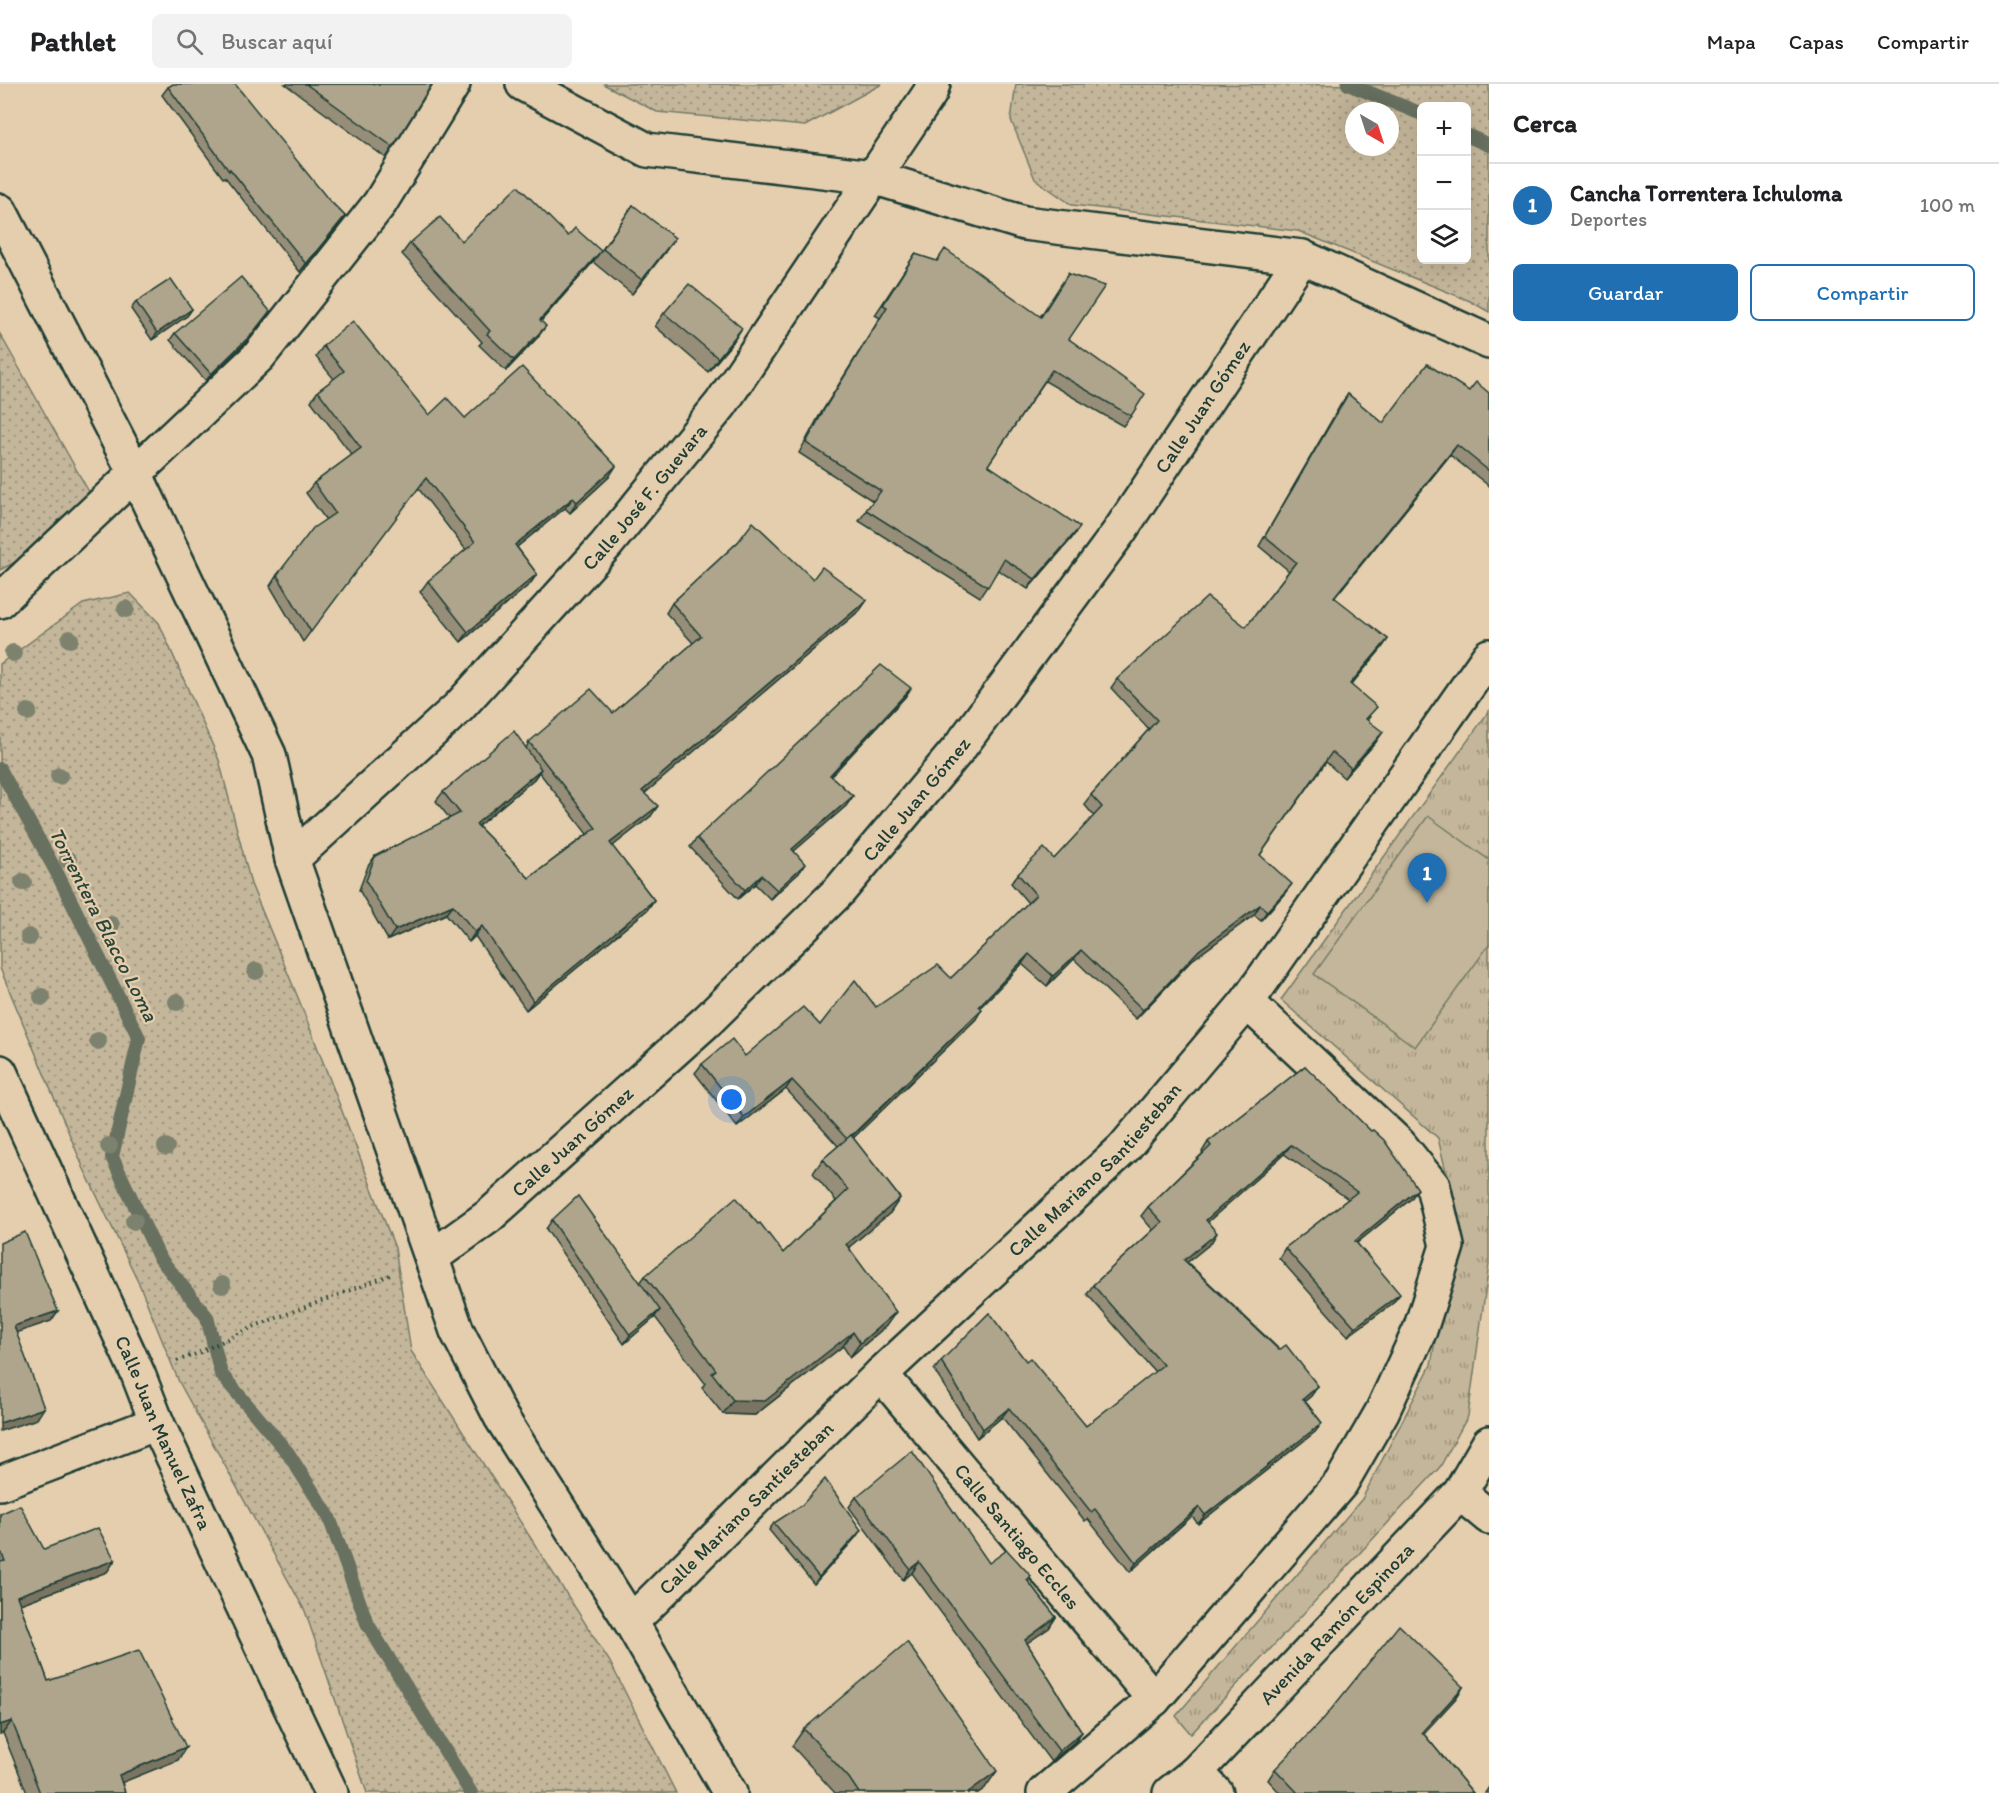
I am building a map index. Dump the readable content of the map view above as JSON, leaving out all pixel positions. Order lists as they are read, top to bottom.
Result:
{
  "streets": {
    "street": [
      "Calle Juan Gómez",
      "Calle José F. Guevara",
      "Calle Mariano Santiesteban",
      "Calle Juan Manuel Zafra",
      "Calle Santiago Eccles",
      "Avenida Ramón Espinoza"
    ]
  },
  "crossings": [
    ["Calle Mariano Santiesteban", "Calle Santiago Eccles"]
  ],
  "water": ["Torrentera Blacco Loma"],
  "north": "bottom right",
  "page": {
    "header": "Pathlet",
    "search": "Buscar aquí",
    "nav": ["Mapa", "Capas", "Compartir"],
    "heading": "Cerca",
    "map_buttons": ["+", "−"],
    "list": [
      {
        "mark": "1",
        "name": "Cancha Torrentera Ichuloma",
        "note": "Deportes",
        "value": "100 m"
      }
    ],
    "buttons": ["Guardar", "Compartir"],
    "pins": "1"
  }
}
